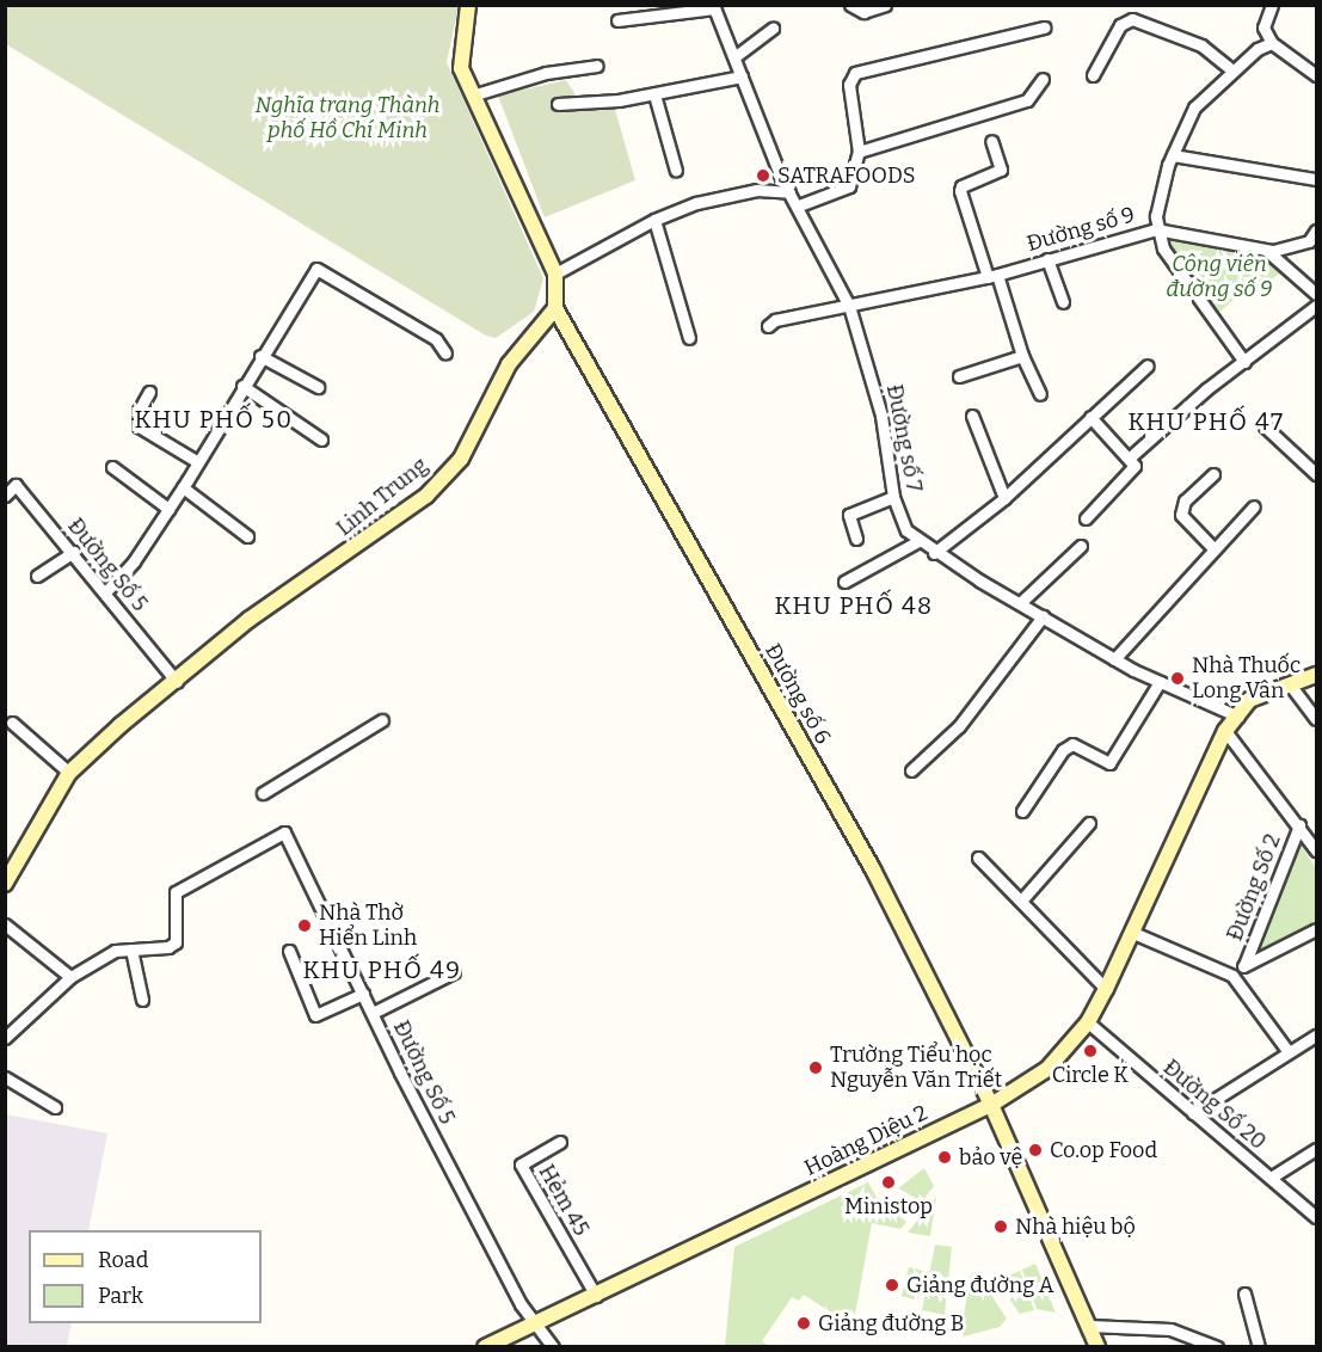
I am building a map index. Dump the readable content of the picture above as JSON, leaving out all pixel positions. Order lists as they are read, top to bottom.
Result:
{
  "streets": {
    "street": [
      "Đường số 9",
      "Đường số 7",
      "Linh Trung",
      "Đường Số 5",
      "Đường số 6",
      "Đường Số 2",
      "Đường Số 20",
      "Hoàng Diệu 2",
      "Hẻm 45"
    ]
  },
  "crossings": [
    ["Đường số 9", "Đường số 7"],
    ["Đường số 7", "Hoàng Diệu 2"],
    ["Linh Trung", "Đường Số 5"],
    ["Linh Trung", "Đường số 6"],
    ["Đường Số 5", "Hoàng Diệu 2"],
    ["Đường số 6", "Hoàng Diệu 2"],
    ["Đường Số 20", "Hoàng Diệu 2"],
    ["Hoàng Diệu 2", "Hẻm 45"]
  ],
  "districts": [
    "KHU PHỐ 50",
    "KHU PHỐ 47",
    "KHU PHỐ 48",
    "KHU PHỐ 49"
  ],
  "parks": ["Nghĩa trang Thành phố Hồ Chí Minh", "Công viên đường số 9"],
  "places": [
    "SATRAFOODS",
    "Nhà Thuốc Long Vân",
    "Nhà Thờ Hiển Linh",
    "Circle K",
    "Trường Tiểu học Nguyễn Văn Triết",
    "Co.op Food",
    "bảo vệ",
    "Ministop",
    "Nhà hiệu bộ",
    "Giảng đường A",
    "Giảng đường B"
  ],
  "legend": ["Road", "Park"]
}
